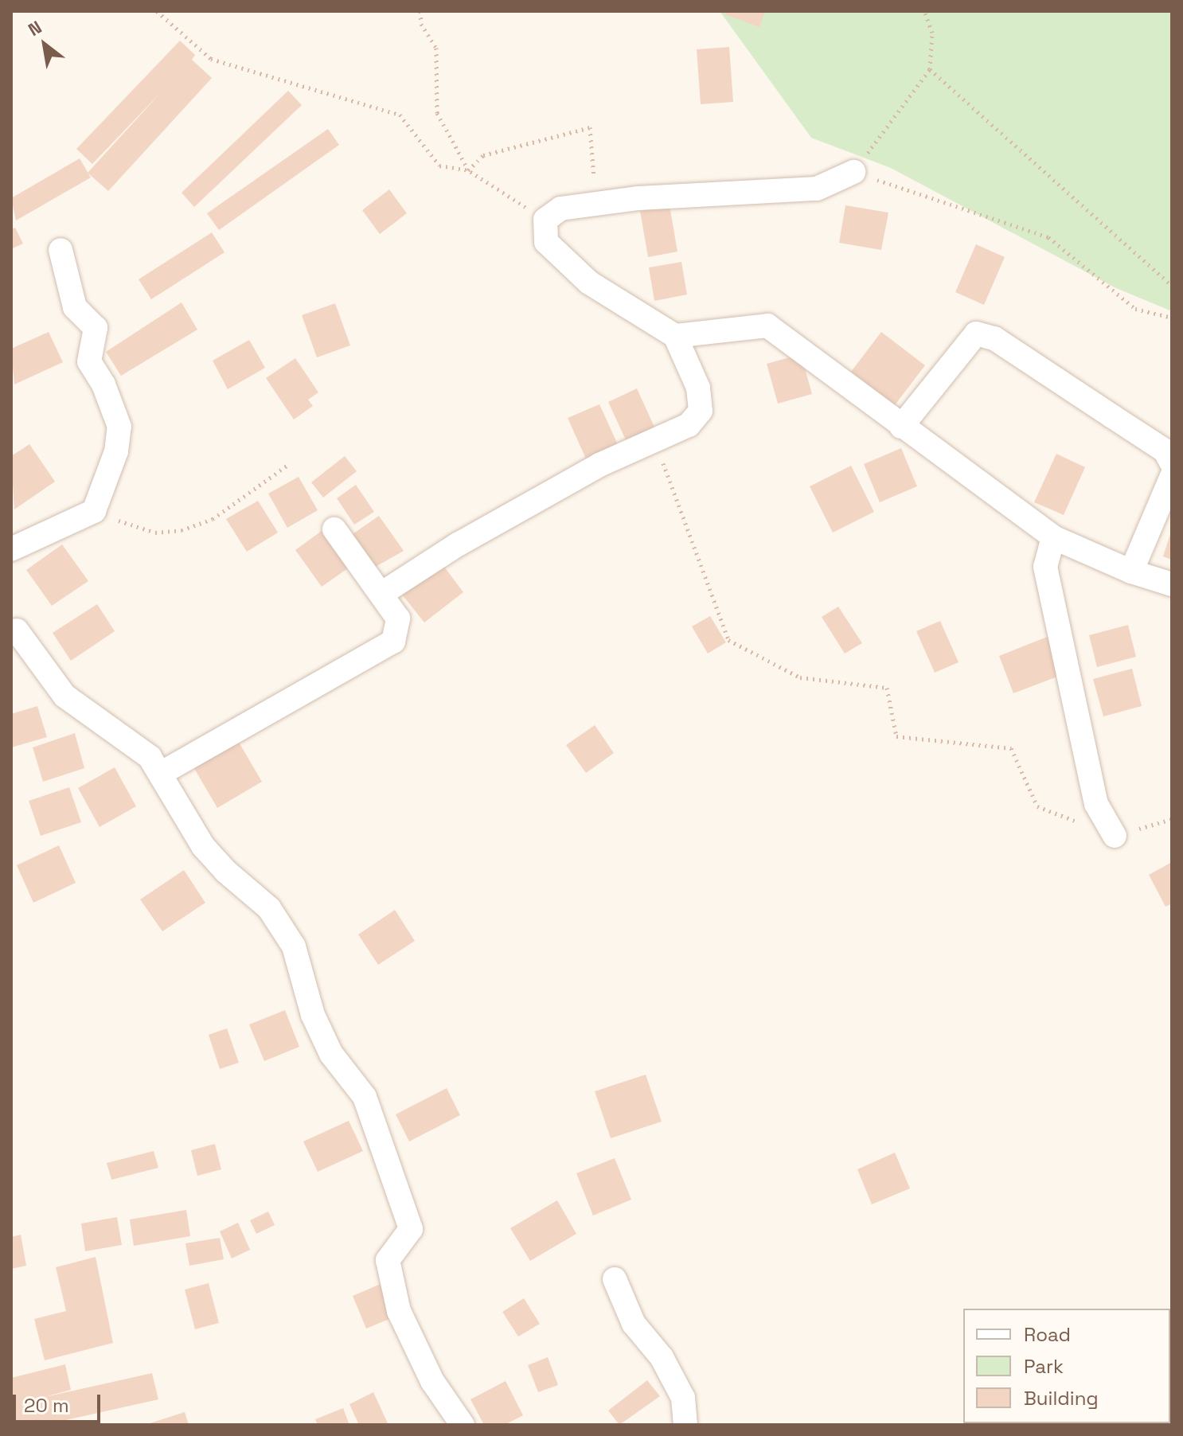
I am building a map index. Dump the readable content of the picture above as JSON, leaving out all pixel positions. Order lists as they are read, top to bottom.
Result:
{
  "legend": ["Road", "Park", "Building"],
  "scale_bar": "20 m",
  "north": "top left"
}
